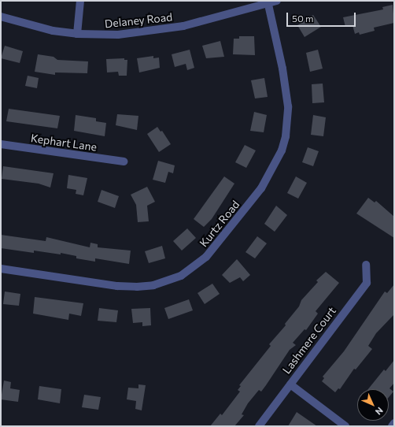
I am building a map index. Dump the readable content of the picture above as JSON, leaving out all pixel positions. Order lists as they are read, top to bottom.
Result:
{
  "streets": {
    "street": [
      "Delaney Road",
      "Kephart Lane",
      "Kurtz Road",
      "Lashmere Court"
    ]
  },
  "crossings": [
    ["Delaney Road", "Kurtz Road"]
  ],
  "scale_bar": "50 m",
  "north": "bottom right"
}
